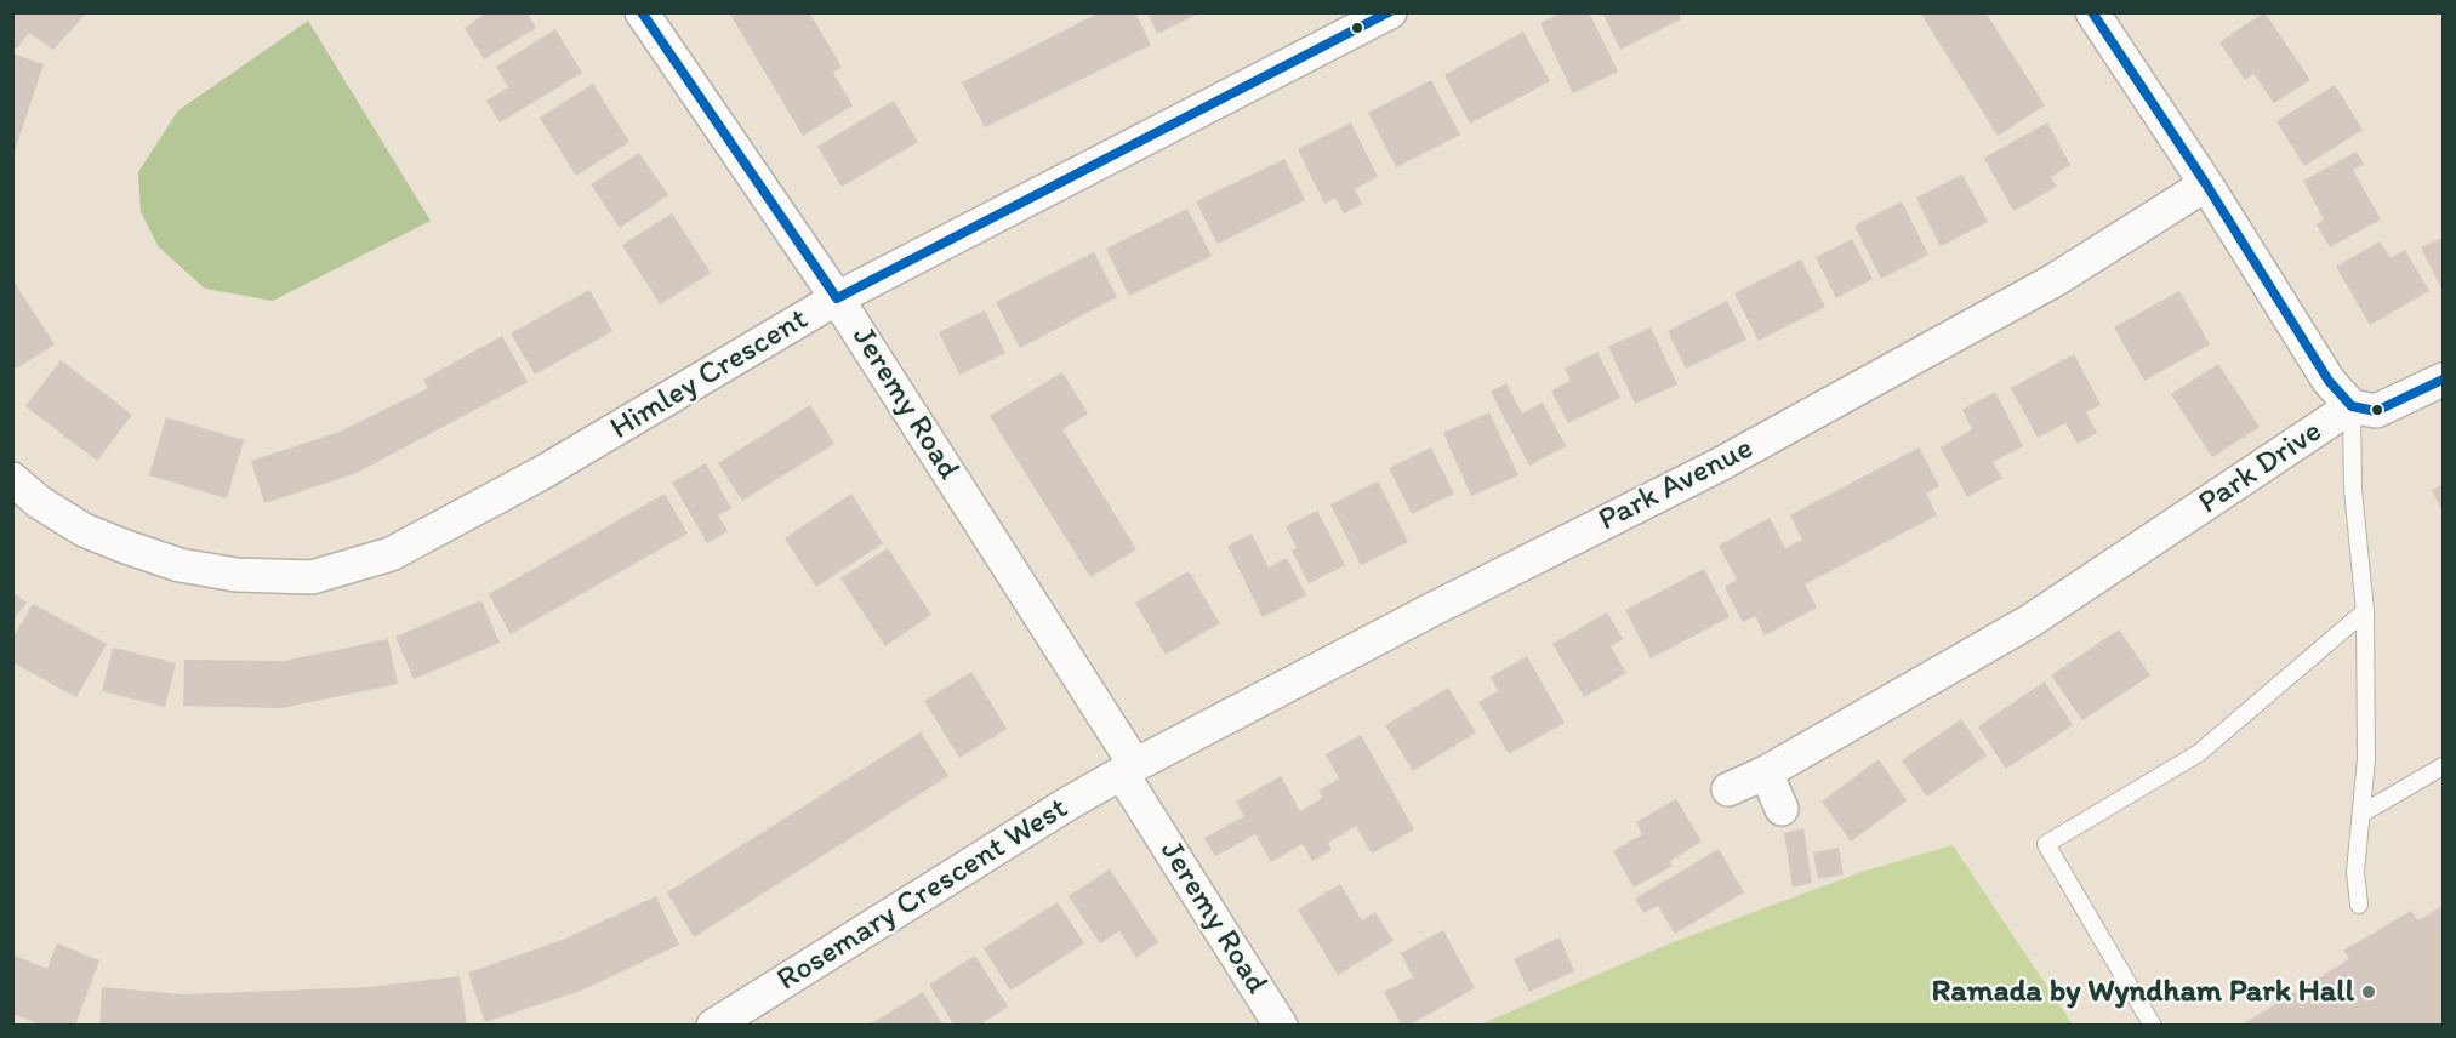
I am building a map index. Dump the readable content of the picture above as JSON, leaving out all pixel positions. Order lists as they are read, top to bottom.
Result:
{
  "streets": {
    "street": [
      "Himley Crescent",
      "Jeremy Road",
      "Park Drive",
      "Park Avenue",
      "Rosemary Crescent West"
    ]
  },
  "crossings": [
    ["Himley Crescent", "Jeremy Road"],
    ["Jeremy Road", "Park Avenue"],
    ["Jeremy Road", "Rosemary Crescent West"],
    ["Park Drive", "Park Avenue"],
    ["Park Avenue", "Rosemary Crescent West"]
  ],
  "places": ["Ramada by Wyndham Park Hall"]
}
